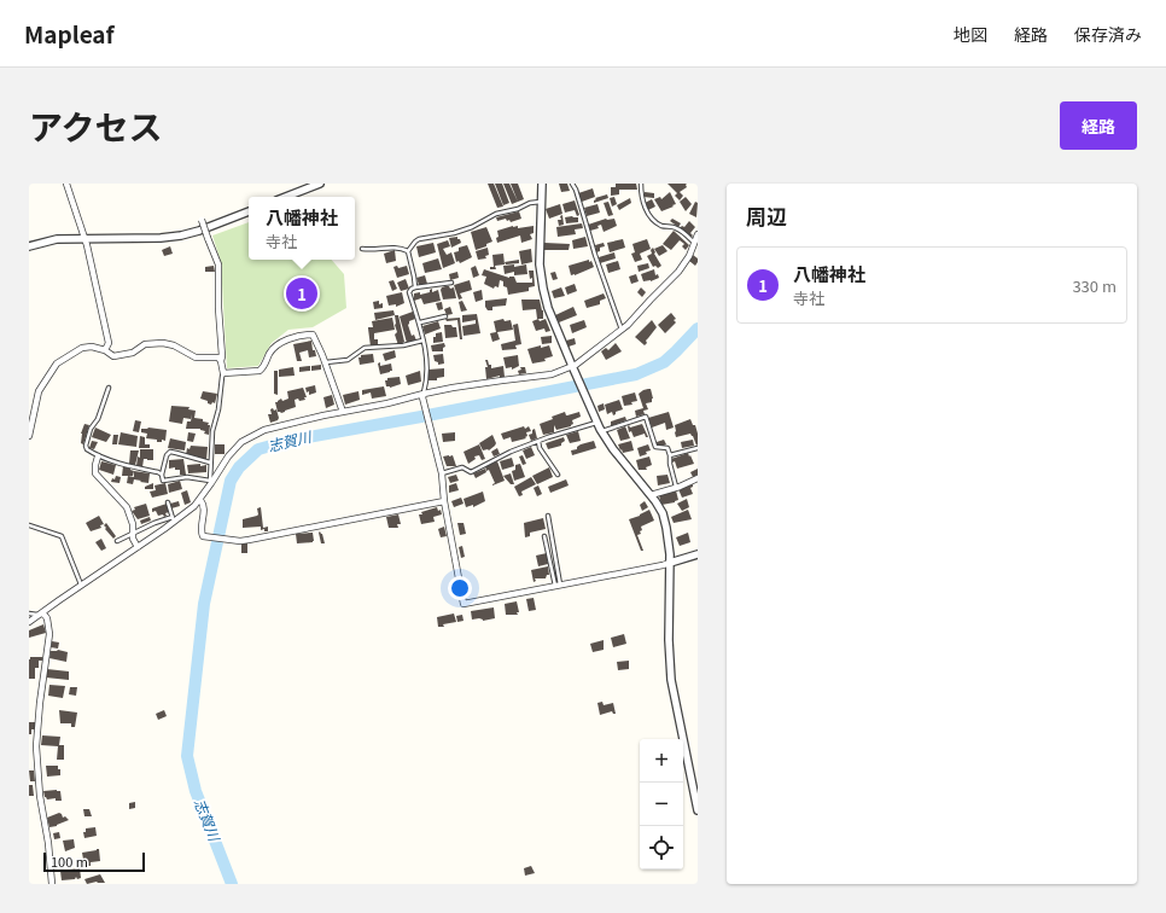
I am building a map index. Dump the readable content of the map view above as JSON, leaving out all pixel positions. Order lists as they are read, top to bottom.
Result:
{
  "water": ["志賀川"],
  "scale_bar": "100 m",
  "page": {
    "header": "Mapleaf",
    "nav": ["地図", "経路", "保存済み"],
    "title": "アクセス",
    "buttons": "経路",
    "heading": "周辺",
    "popup": ["八幡神社", "寺社"],
    "list": [
      {
        "mark": "1",
        "name": "八幡神社",
        "note": "寺社",
        "value": "330 m"
      }
    ],
    "pins": "1",
    "map_buttons": ["+", "−"],
    "scale": "100 m"
  }
}
